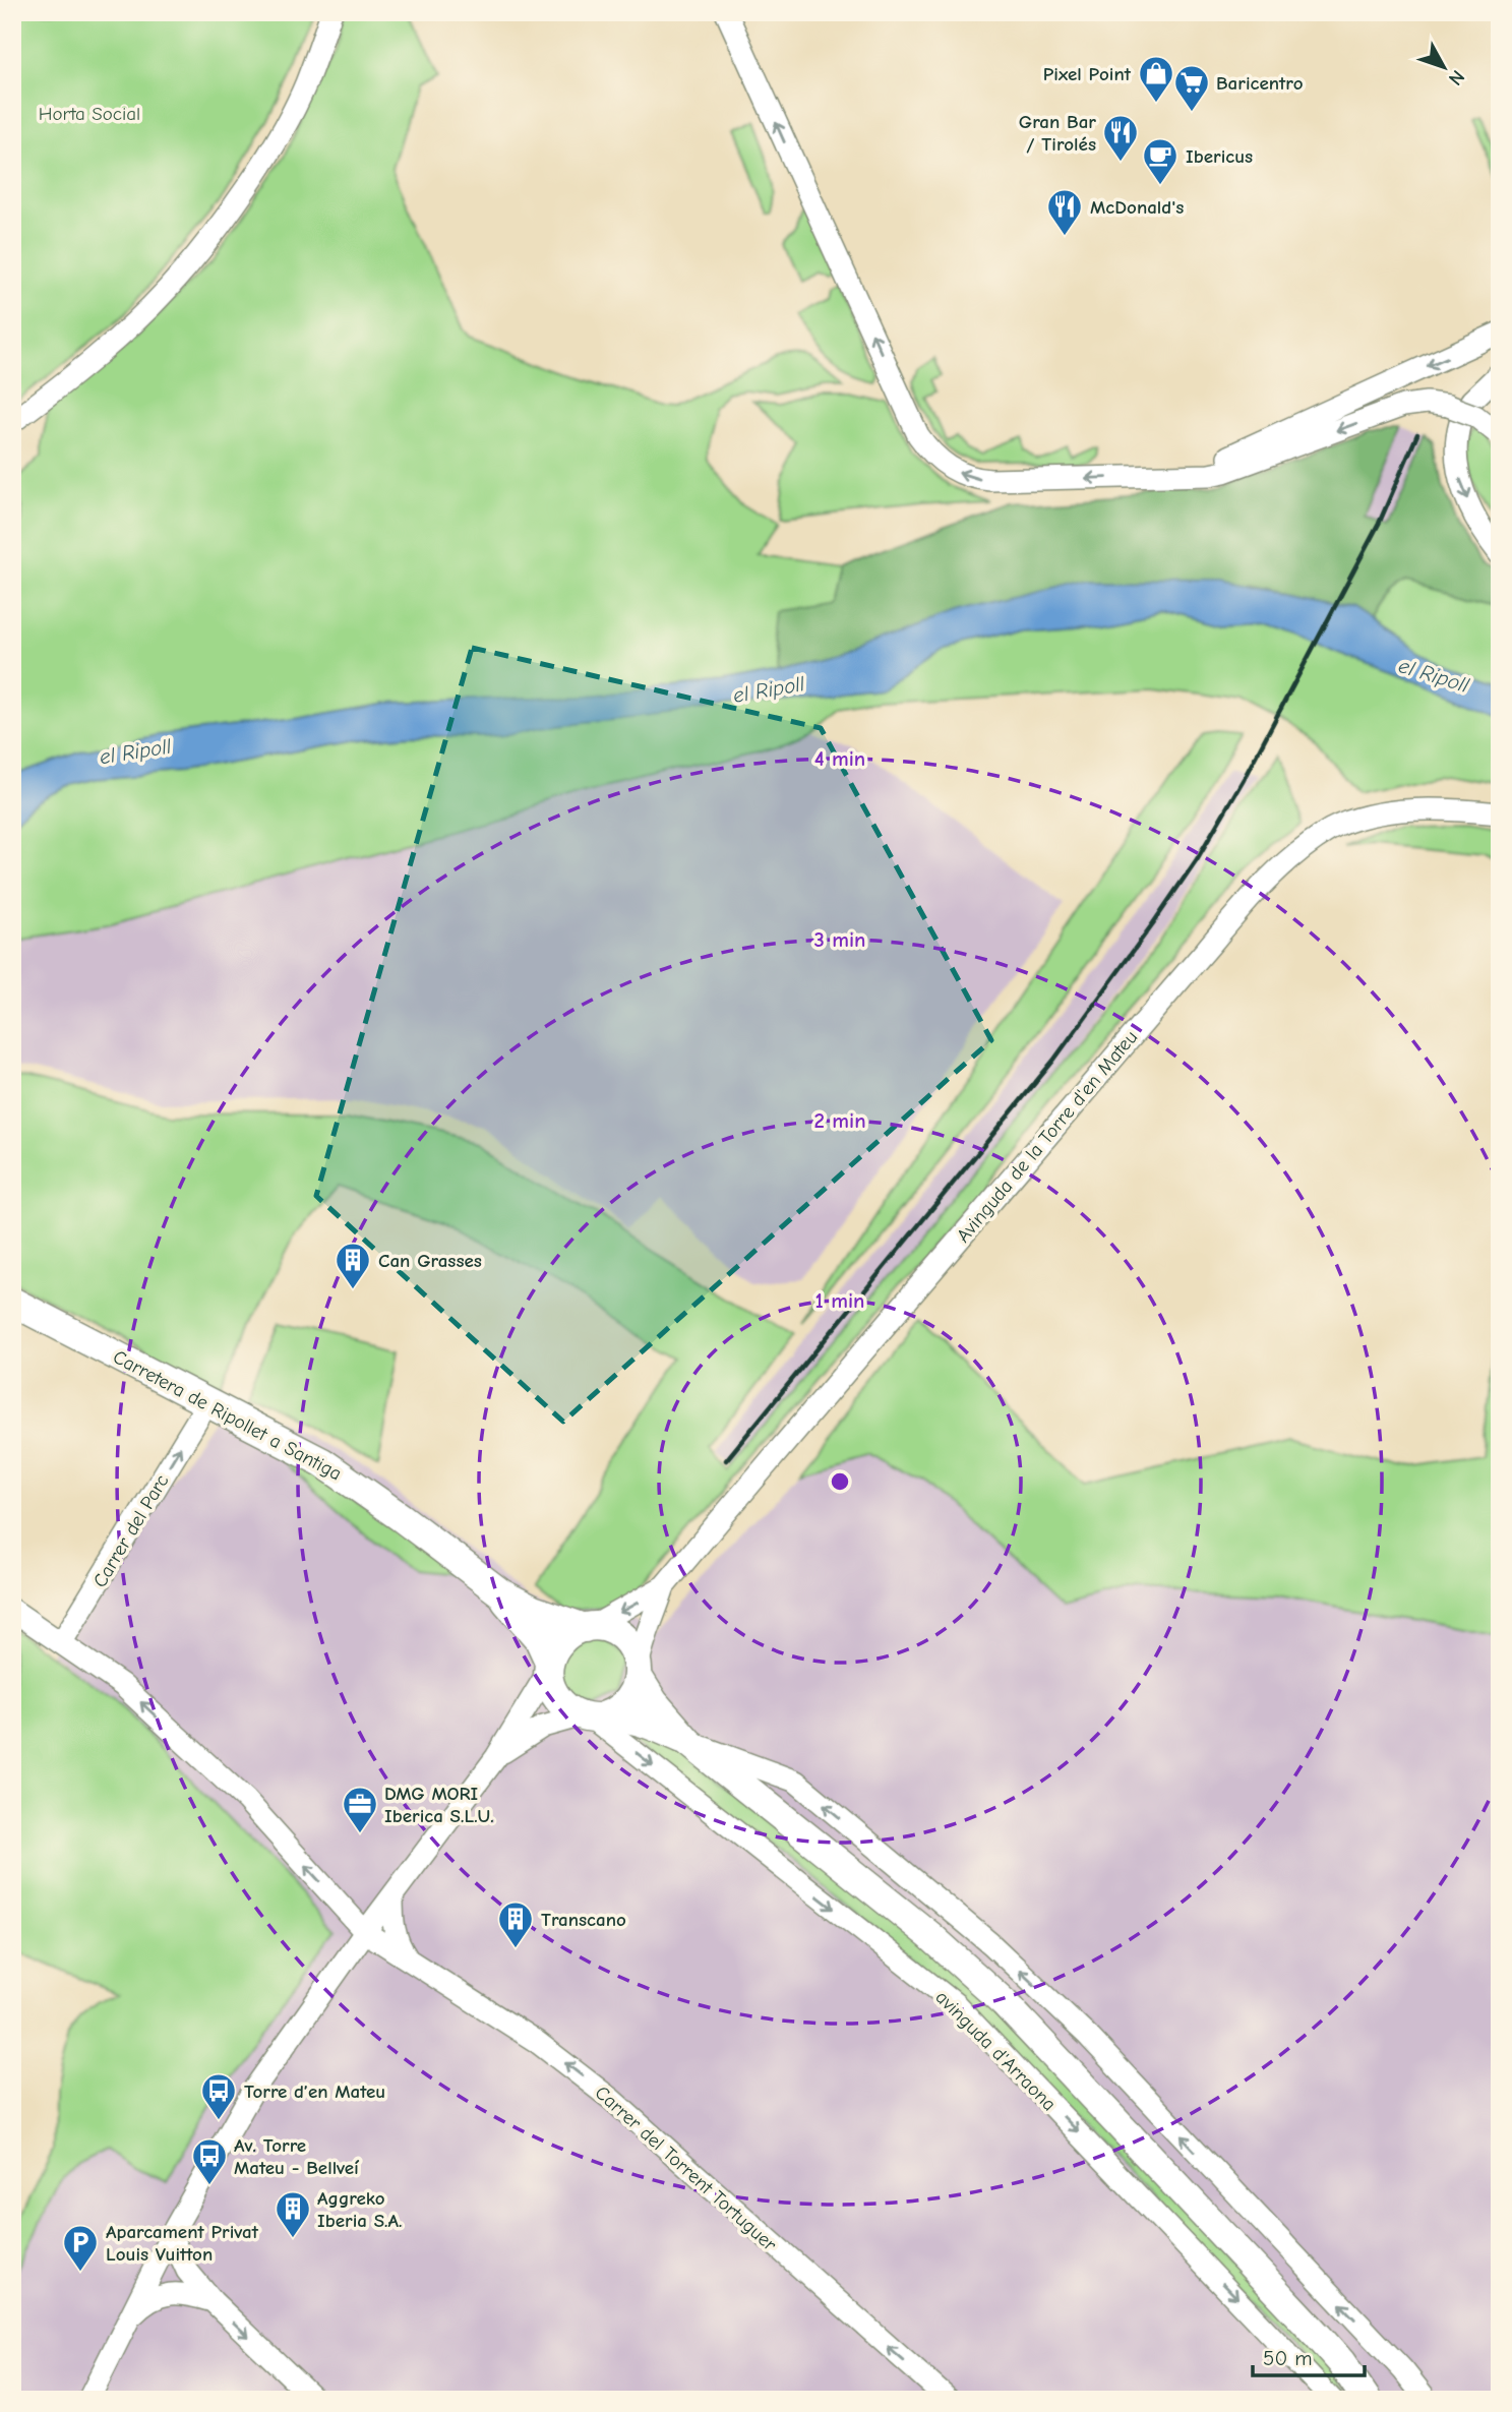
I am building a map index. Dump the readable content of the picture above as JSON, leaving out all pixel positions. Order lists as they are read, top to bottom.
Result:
{
  "streets": {
    "main road": ["Carretera de Ripollet a Santiga"],
    "street": [
      "Avinguda de la Torre d'en Mateu",
      "Carrer del Parc",
      "avinguda d'Arraona",
      "Carrer del Torrent Tortuguer"
    ]
  },
  "crossings": [
    ["Avinguda de la Torre d'en Mateu", "avinguda d'Arraona"],
    ["Carrer del Parc", "Carrer del Torrent Tortuguer"]
  ],
  "one_way": ["Carrer del Parc", "Carrer del Torrent Tortuguer"],
  "water": ["el Ripoll"],
  "parks": ["Horta Social"],
  "places": {
    "shop": ["Pixel Point"],
    "supermarket": ["Baricentro"],
    "restaurant": ["Gran Bar / Tirolés", "McDonald's"],
    "cafe": ["Ibericus"],
    "building": ["Can Grasses", "Transcano", "Aggreko Iberia S.A."],
    "office": ["DMG MORI Iberica S.L.U."],
    "bus stop": ["Torre d’en Mateu", "Av. Torre Mateu - Bellveí"],
    "parking": ["Aparcament Privat Louis Vuitton"]
  },
  "scale_bar": "50 m",
  "north": "bottom right",
  "rings": [
    "4 min",
    "3 min",
    "2 min",
    "1 min"
  ]
}
